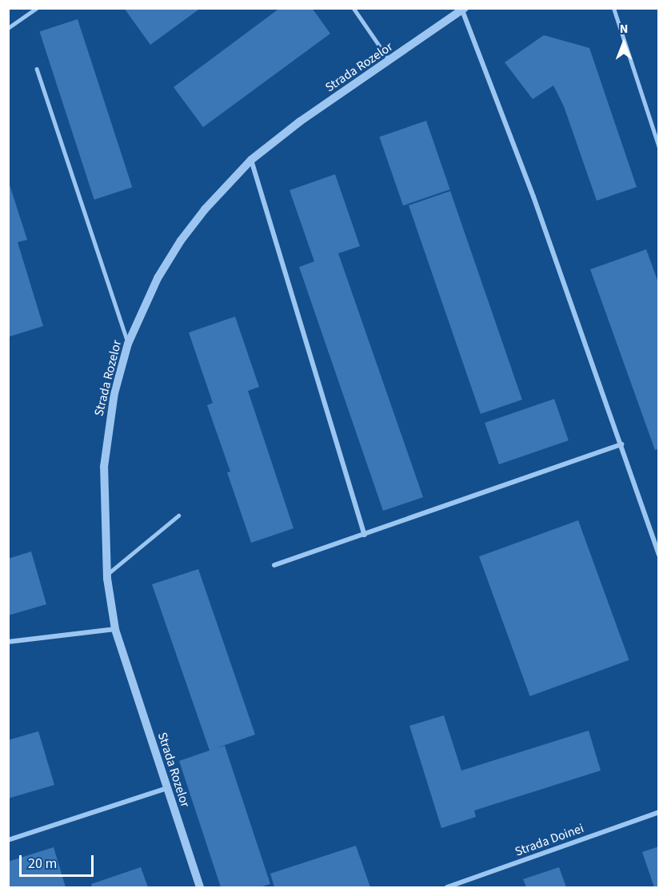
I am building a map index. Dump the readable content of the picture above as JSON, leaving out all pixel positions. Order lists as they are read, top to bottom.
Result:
{
  "streets": {
    "street": ["Strada Rozelor", "Strada Doinei"]
  },
  "scale_bar": "20 m",
  "north": "top"
}
